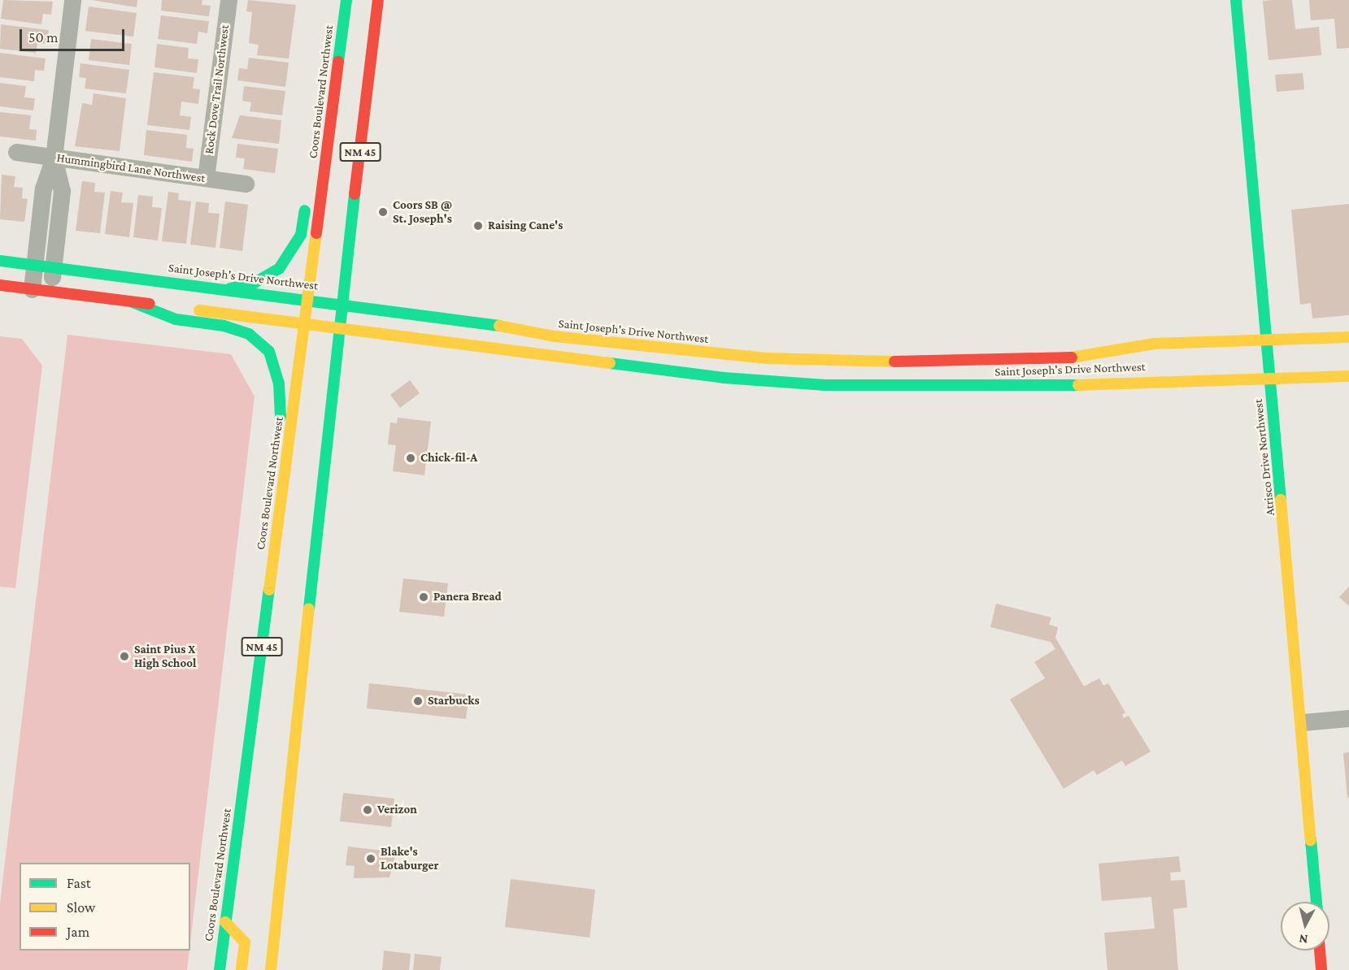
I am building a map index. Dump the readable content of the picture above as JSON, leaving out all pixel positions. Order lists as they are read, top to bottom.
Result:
{
  "streets": {
    "street": [
      "Rock Dove Trail Northwest",
      "Coors Boulevard Northwest",
      "NM 45",
      "Hummingbird Lane Northwest",
      "Saint Joseph's Drive Northwest",
      "Atrisco Drive Northwest"
    ]
  },
  "crossings": [
    ["Rock Dove Trail Northwest", "Hummingbird Lane Northwest"],
    ["Coors Boulevard Northwest", "Saint Joseph's Drive Northwest"],
    ["NM 45", "Saint Joseph's Drive Northwest"],
    ["Saint Joseph's Drive Northwest", "Atrisco Drive Northwest"]
  ],
  "places": [
    "Coors SB @ St. Joseph's",
    "Raising Cane's",
    "Chick-fil-A",
    "Panera Bread",
    "Saint Pius X High School",
    "Starbucks",
    "Verizon",
    "Blake's Lotaburger"
  ],
  "legend": ["Fast", "Slow", "Jam"],
  "scale_bar": "50 m",
  "north": "bottom"
}
